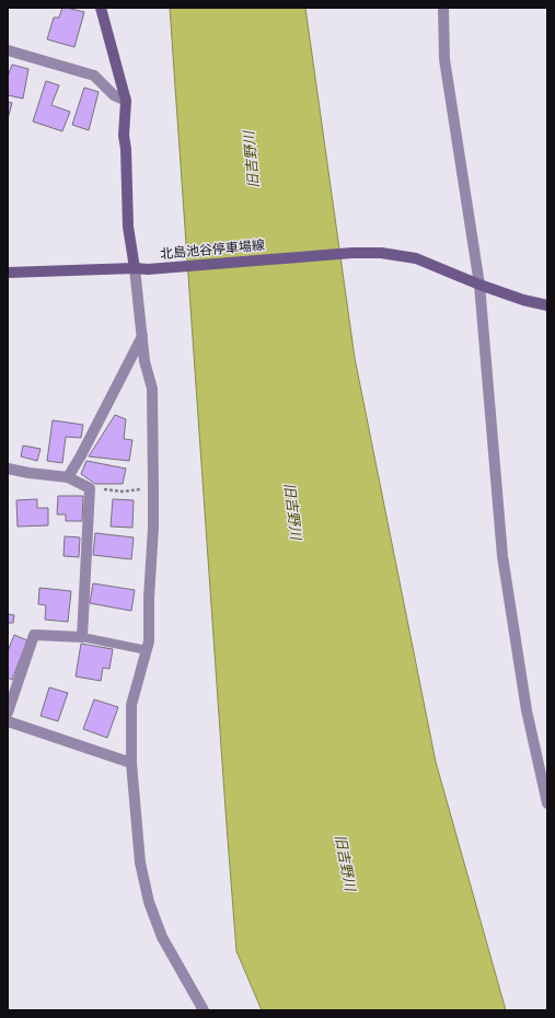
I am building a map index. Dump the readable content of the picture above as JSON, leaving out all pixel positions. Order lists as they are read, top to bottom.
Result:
{
  "streets": {
    "main road": ["北島池谷停車場線"]
  },
  "water": ["旧吉野川"]
}
